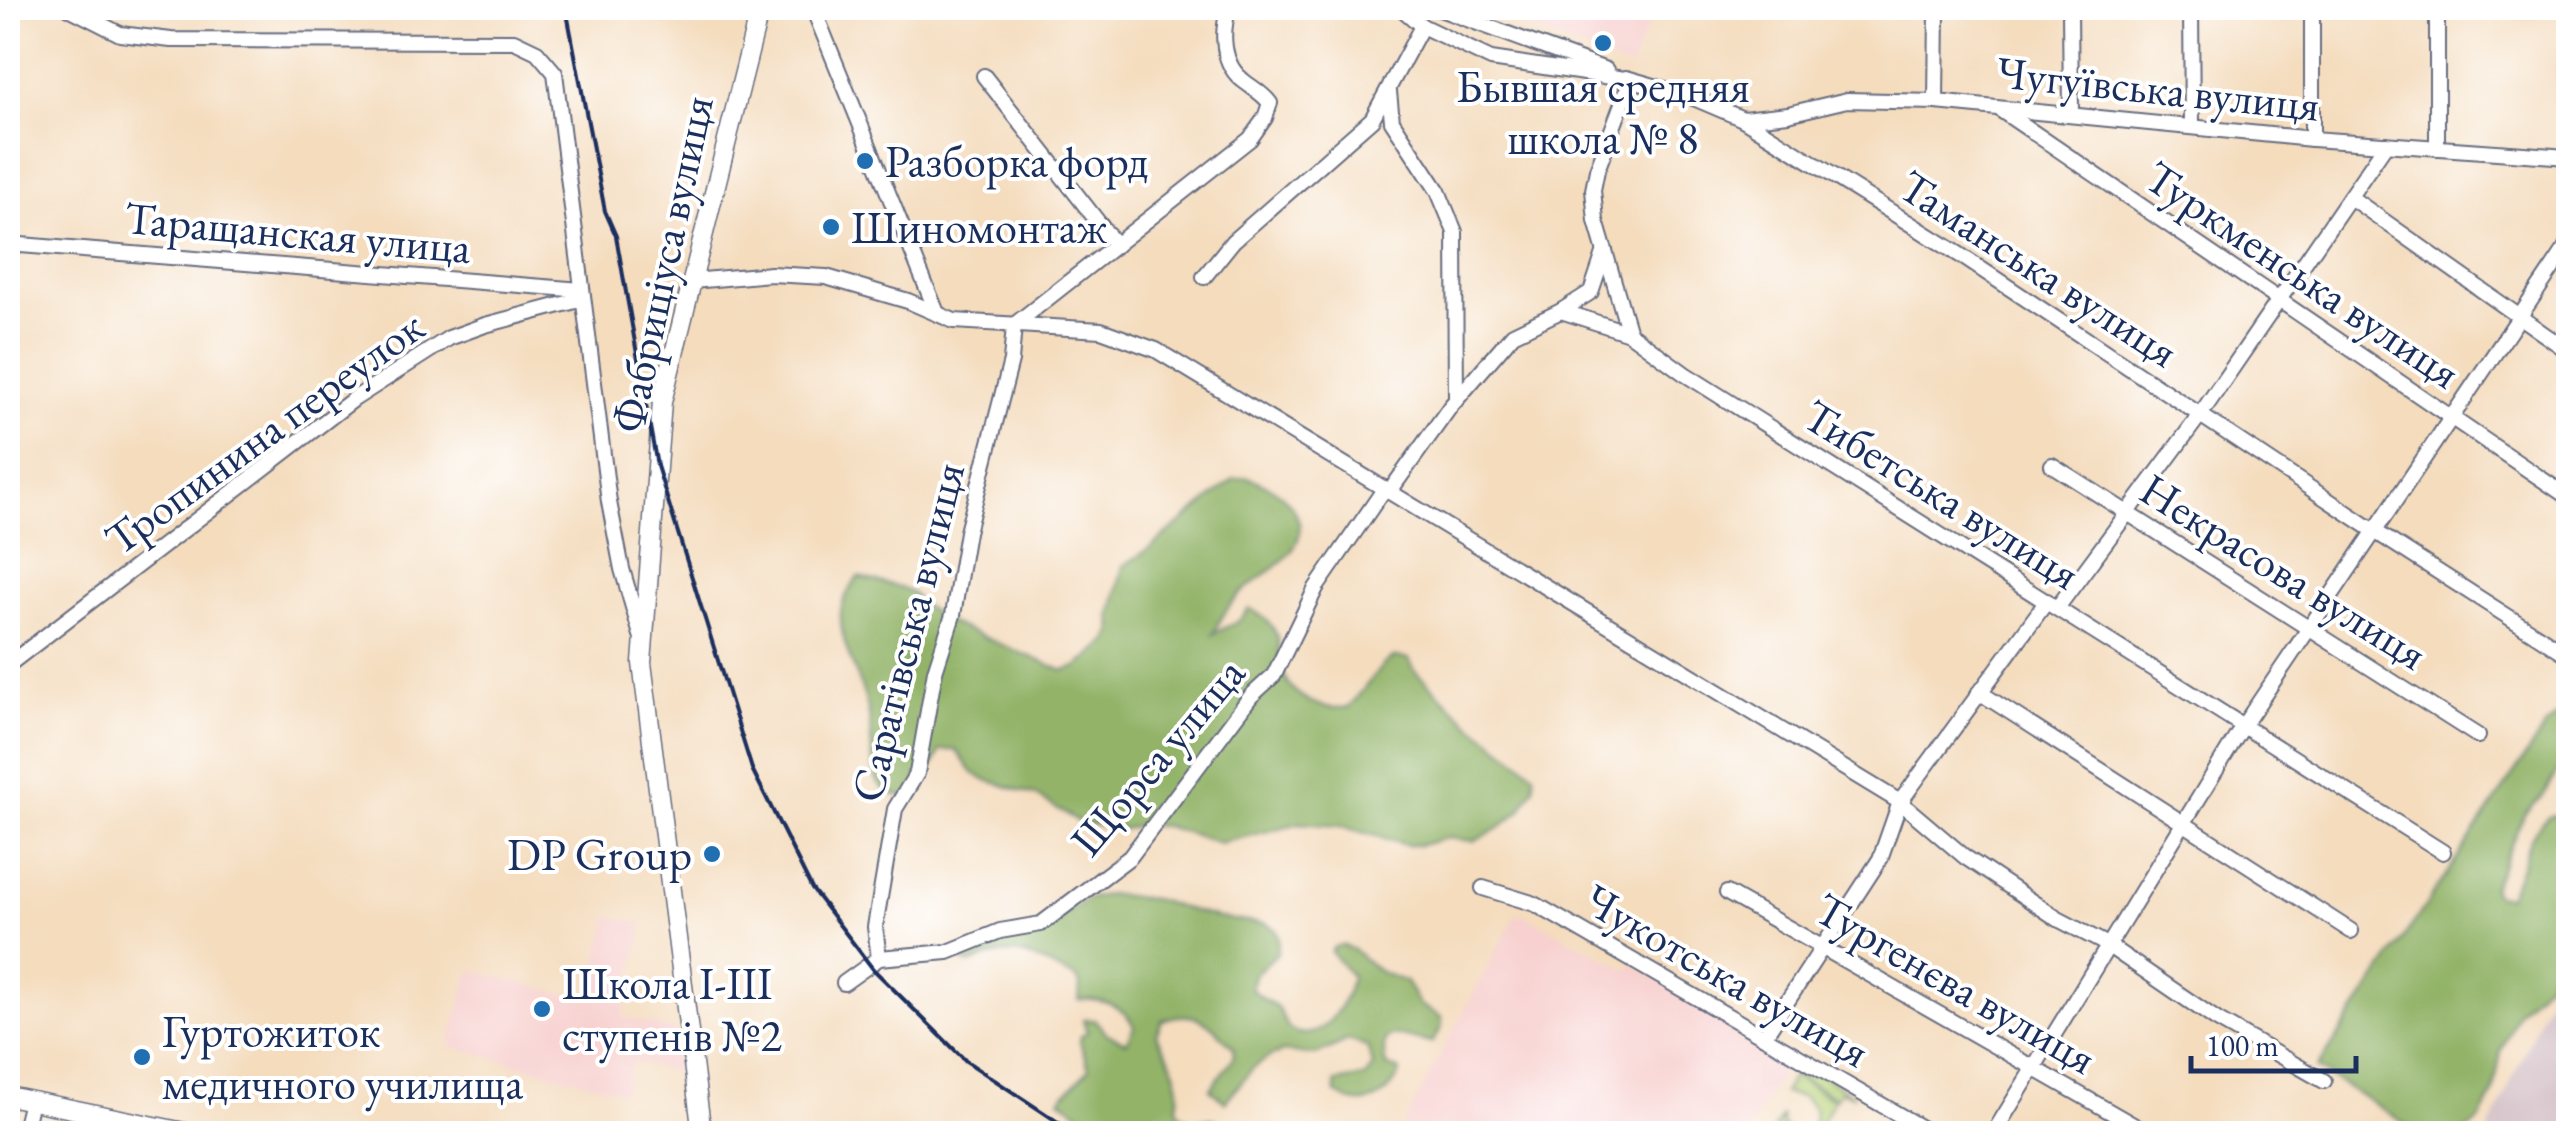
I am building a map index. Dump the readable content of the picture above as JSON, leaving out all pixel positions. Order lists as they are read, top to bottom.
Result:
{
  "streets": {
    "main road": ["Фабриціуса вулиця"],
    "street": [
      "Чугуївська вулиця",
      "Таращанская улица",
      "Таманська вулиця",
      "Туркменська вулиця",
      "Тропинина переулок",
      "Тибетська вулиця",
      "Некрасова вулиця",
      "Саратівська вулиця",
      "Щорса улица",
      "Чукотська вулиця",
      "Тургенєва вулиця"
    ]
  },
  "crossings": [
    ["Чугуївська вулиця", "Таманська вулиця"],
    ["Чугуївська вулиця", "Туркменська вулиця"],
    ["Таращанская улица", "Тропинина переулок"],
    ["Тибетська вулиця", "Щорса улица"],
    ["Саратівська вулиця", "Щорса улица"]
  ],
  "places": [
    "Бывшая средняя школа № 8",
    "Разборка форд",
    "Шиномонтаж",
    "DP Group",
    "Школа I-III ступенів №2",
    "Гуртожиток медичного училища"
  ],
  "scale_bar": "100 m"
}
